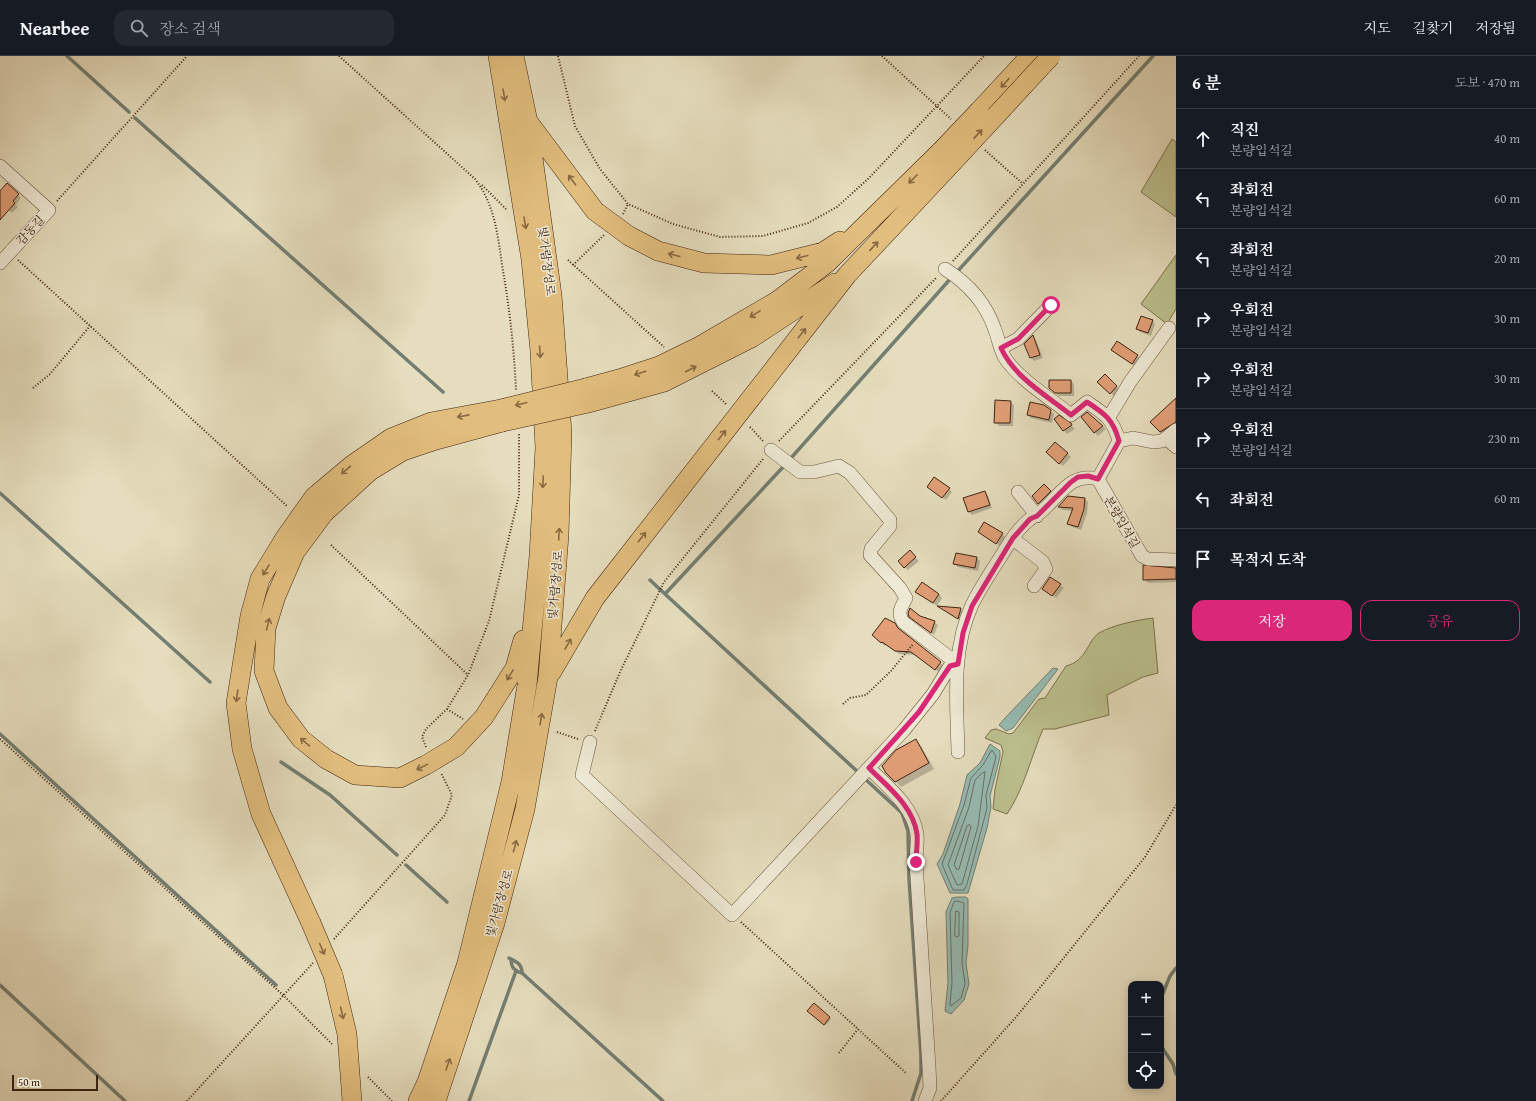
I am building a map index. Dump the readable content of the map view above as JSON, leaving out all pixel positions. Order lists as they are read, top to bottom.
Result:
{
  "streets": {
    "highway": ["빛가람장성로"],
    "lane": ["감동길", "본량입석길"]
  },
  "scale_bar": "50 m",
  "page": {
    "header": "Nearbee",
    "search": "장소 검색",
    "nav": ["지도", "길찾기", "저장됨"],
    "heading": ["6 분", "도보 · 470 m"],
    "list": [
      ["직진", "본량입석길", "40 m"],
      ["좌회전", "본량입석길", "60 m"],
      ["좌회전", "본량입석길", "20 m"],
      ["우회전", "본량입석길", "30 m"],
      ["우회전", "본량입석길", "30 m"],
      ["우회전", "본량입석길", "230 m"],
      ["좌회전", "60 m"],
      "목적지 도착"
    ],
    "buttons": ["저장", "공유"],
    "map_buttons": ["+", "−"],
    "scale": "50 m"
  }
}
